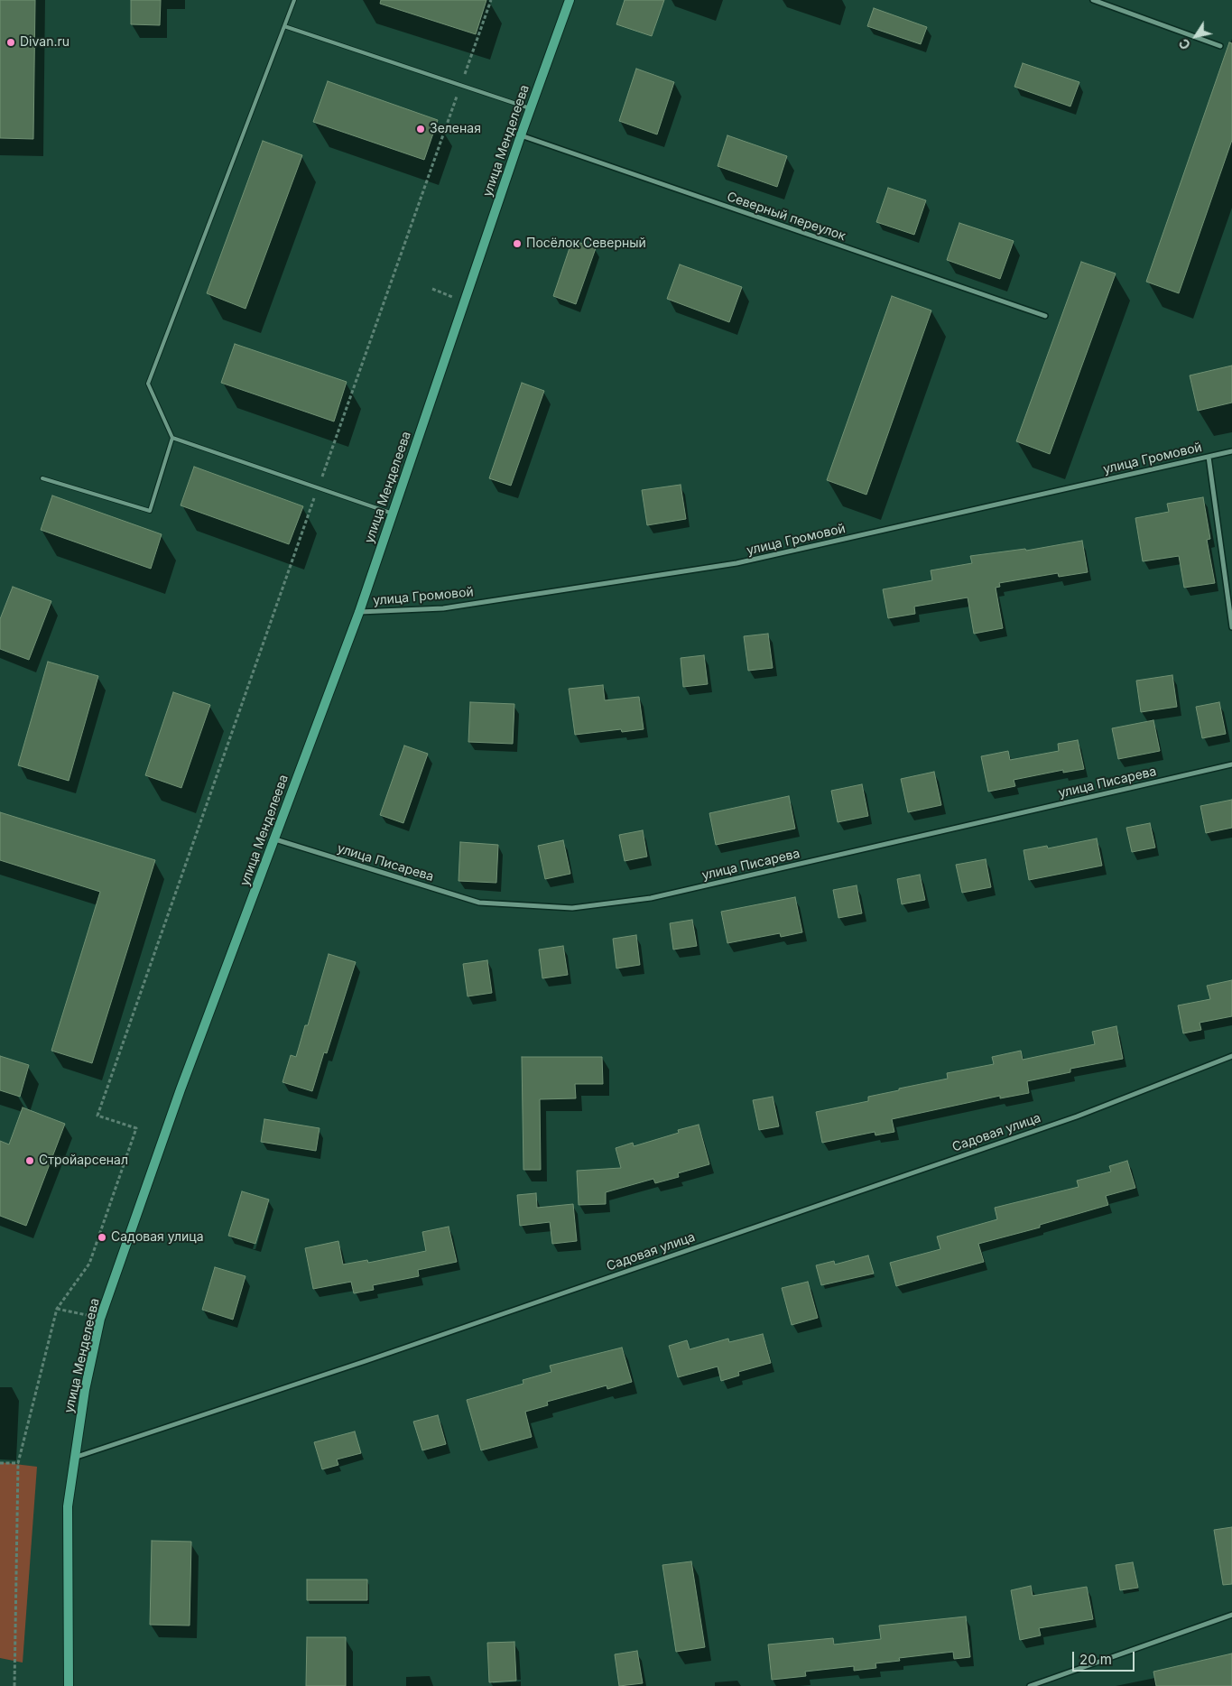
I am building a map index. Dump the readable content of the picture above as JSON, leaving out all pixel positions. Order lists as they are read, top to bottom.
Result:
{
  "streets": {
    "main road": ["улица Менделеева"],
    "street": [
      "Северный переулок",
      "улица Громовой",
      "улица Писарева",
      "Садовая улица"
    ]
  },
  "crossings": [
    ["улица Менделеева", "Северный переулок"],
    ["улица Менделеева", "улица Громовой"],
    ["улица Менделеева", "улица Писарева"],
    ["улица Менделеева", "Садовая улица"]
  ],
  "places": [
    "Divan.ru",
    "Зеленая",
    "Посёлок Северный",
    "Стройарсенал",
    "Садовая улица"
  ],
  "scale_bar": "20 m",
  "north": "bottom left"
}
